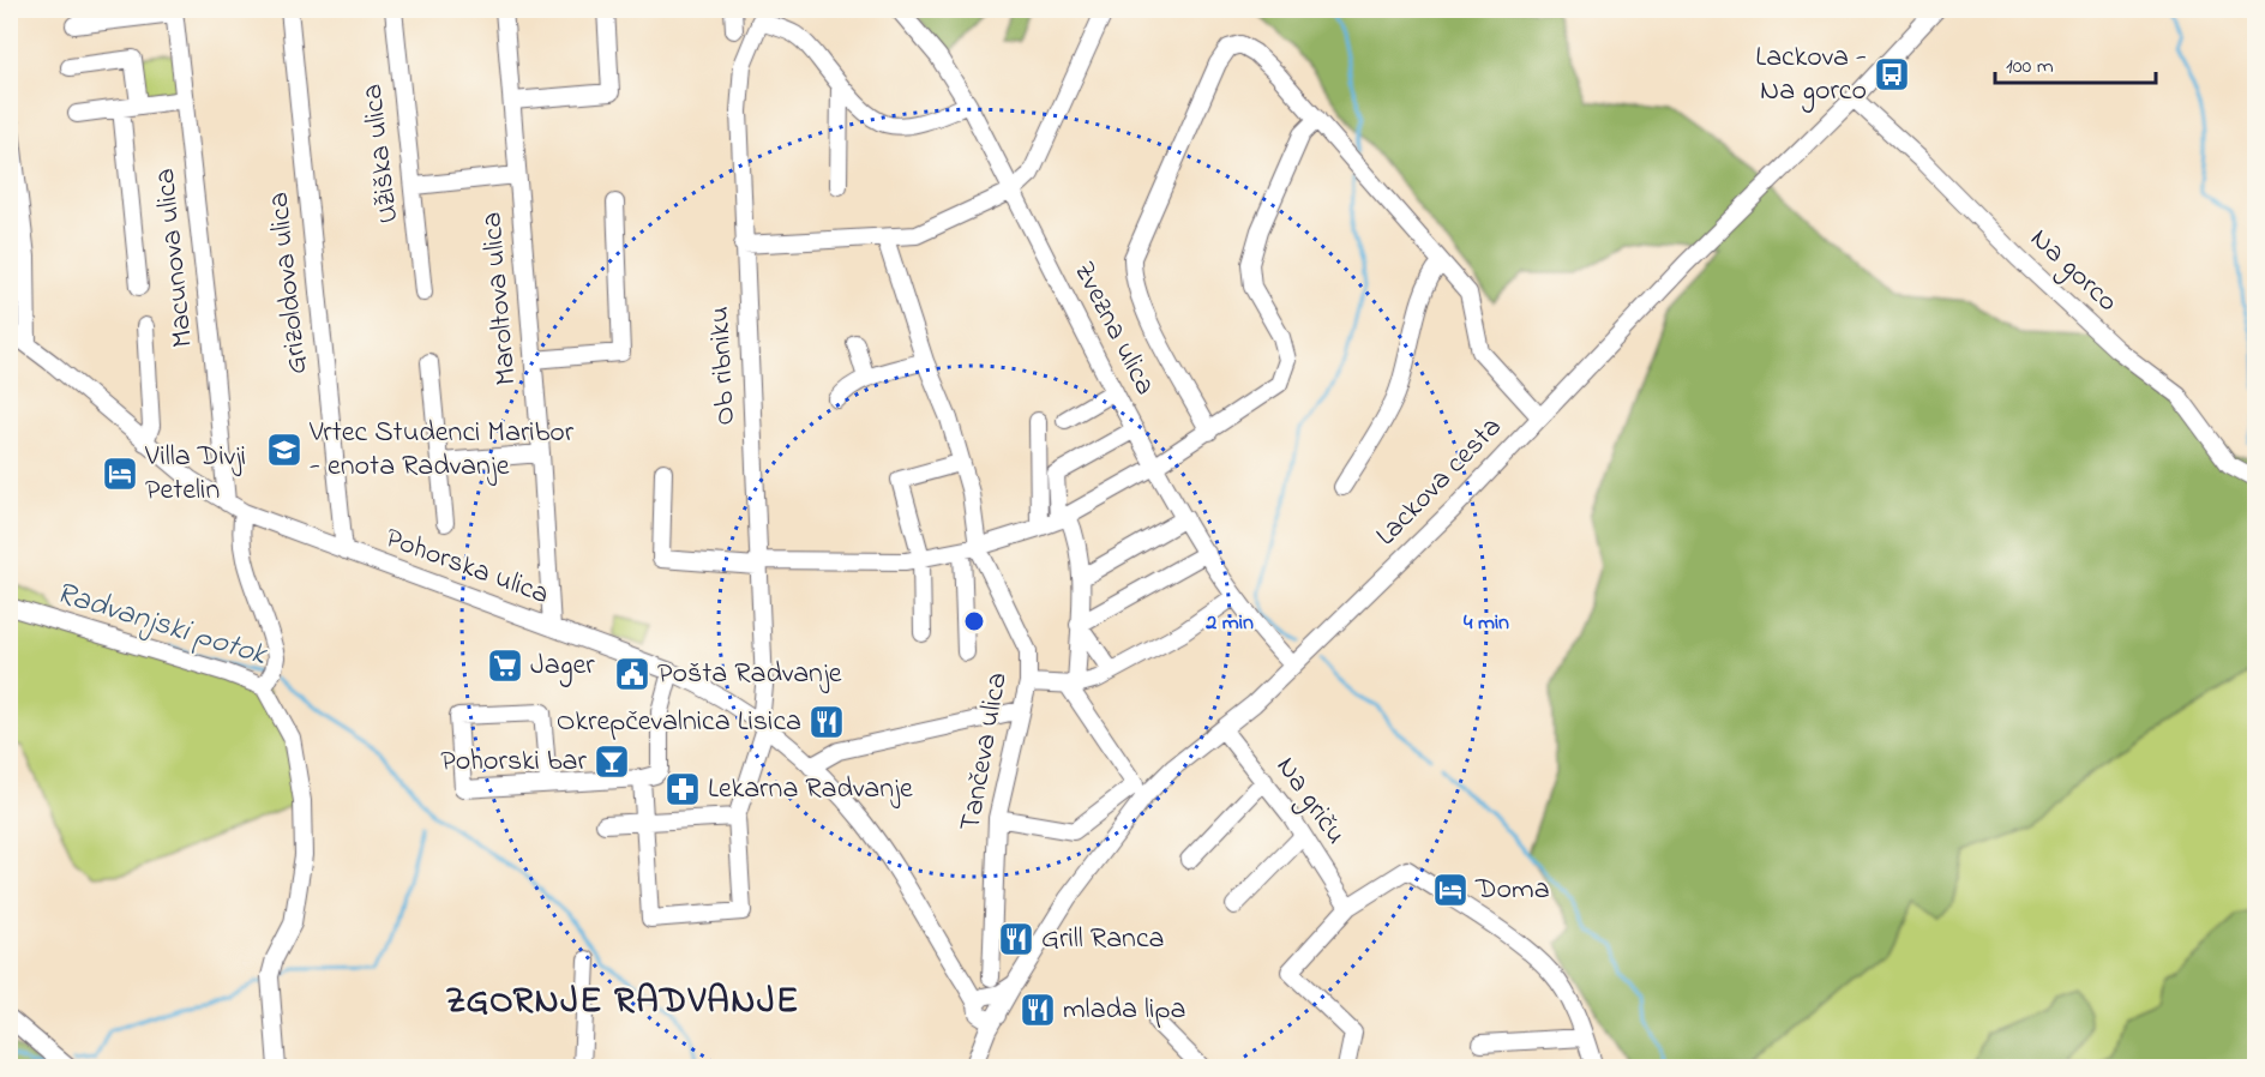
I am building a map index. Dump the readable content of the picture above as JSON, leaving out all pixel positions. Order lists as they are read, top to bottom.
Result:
{
  "streets": {
    "street": [
      "Užiška ulica",
      "Macunova ulica",
      "Na gorco",
      "Grizoldova ulica",
      "Maroltova ulica",
      "Zvezna ulica",
      "Ob ribniku",
      "Lackova cesta",
      "Pohorska ulica",
      "Tančeva ulica",
      "Na griču"
    ]
  },
  "crossings": [
    ["Macunova ulica", "Pohorska ulica"],
    ["Na gorco", "Lackova cesta"],
    ["Grizoldova ulica", "Pohorska ulica"],
    ["Maroltova ulica", "Pohorska ulica"],
    ["Zvezna ulica", "Lackova cesta"],
    ["Ob ribniku", "Pohorska ulica"],
    ["Lackova cesta", "Pohorska ulica"],
    ["Lackova cesta", "Tančeva ulica"],
    ["Lackova cesta", "Na griču"],
    ["Pohorska ulica", "Tančeva ulica"]
  ],
  "districts": ["ZGORNJE RADVANJE"],
  "water": ["Radvanjski potok"],
  "places": {
    "bus stop": ["Lackova - Na gorco"],
    "school or university": ["Vrtec Studenci Maribor - enota Radvanje"],
    "hotel": ["Villa Divji Petelin", "Doma"],
    "supermarket": ["Jager"],
    "public building": ["Pošta Radvanje"],
    "restaurant": ["Okrepčevalnica Lisica", "Grill Ranca", "mlada lipa"],
    "bar": ["Pohorski bar"],
    "pharmacy": ["Lekarna Radvanje"]
  },
  "scale_bar": "100 m",
  "rings": ["2 min", "4 min"]
}
